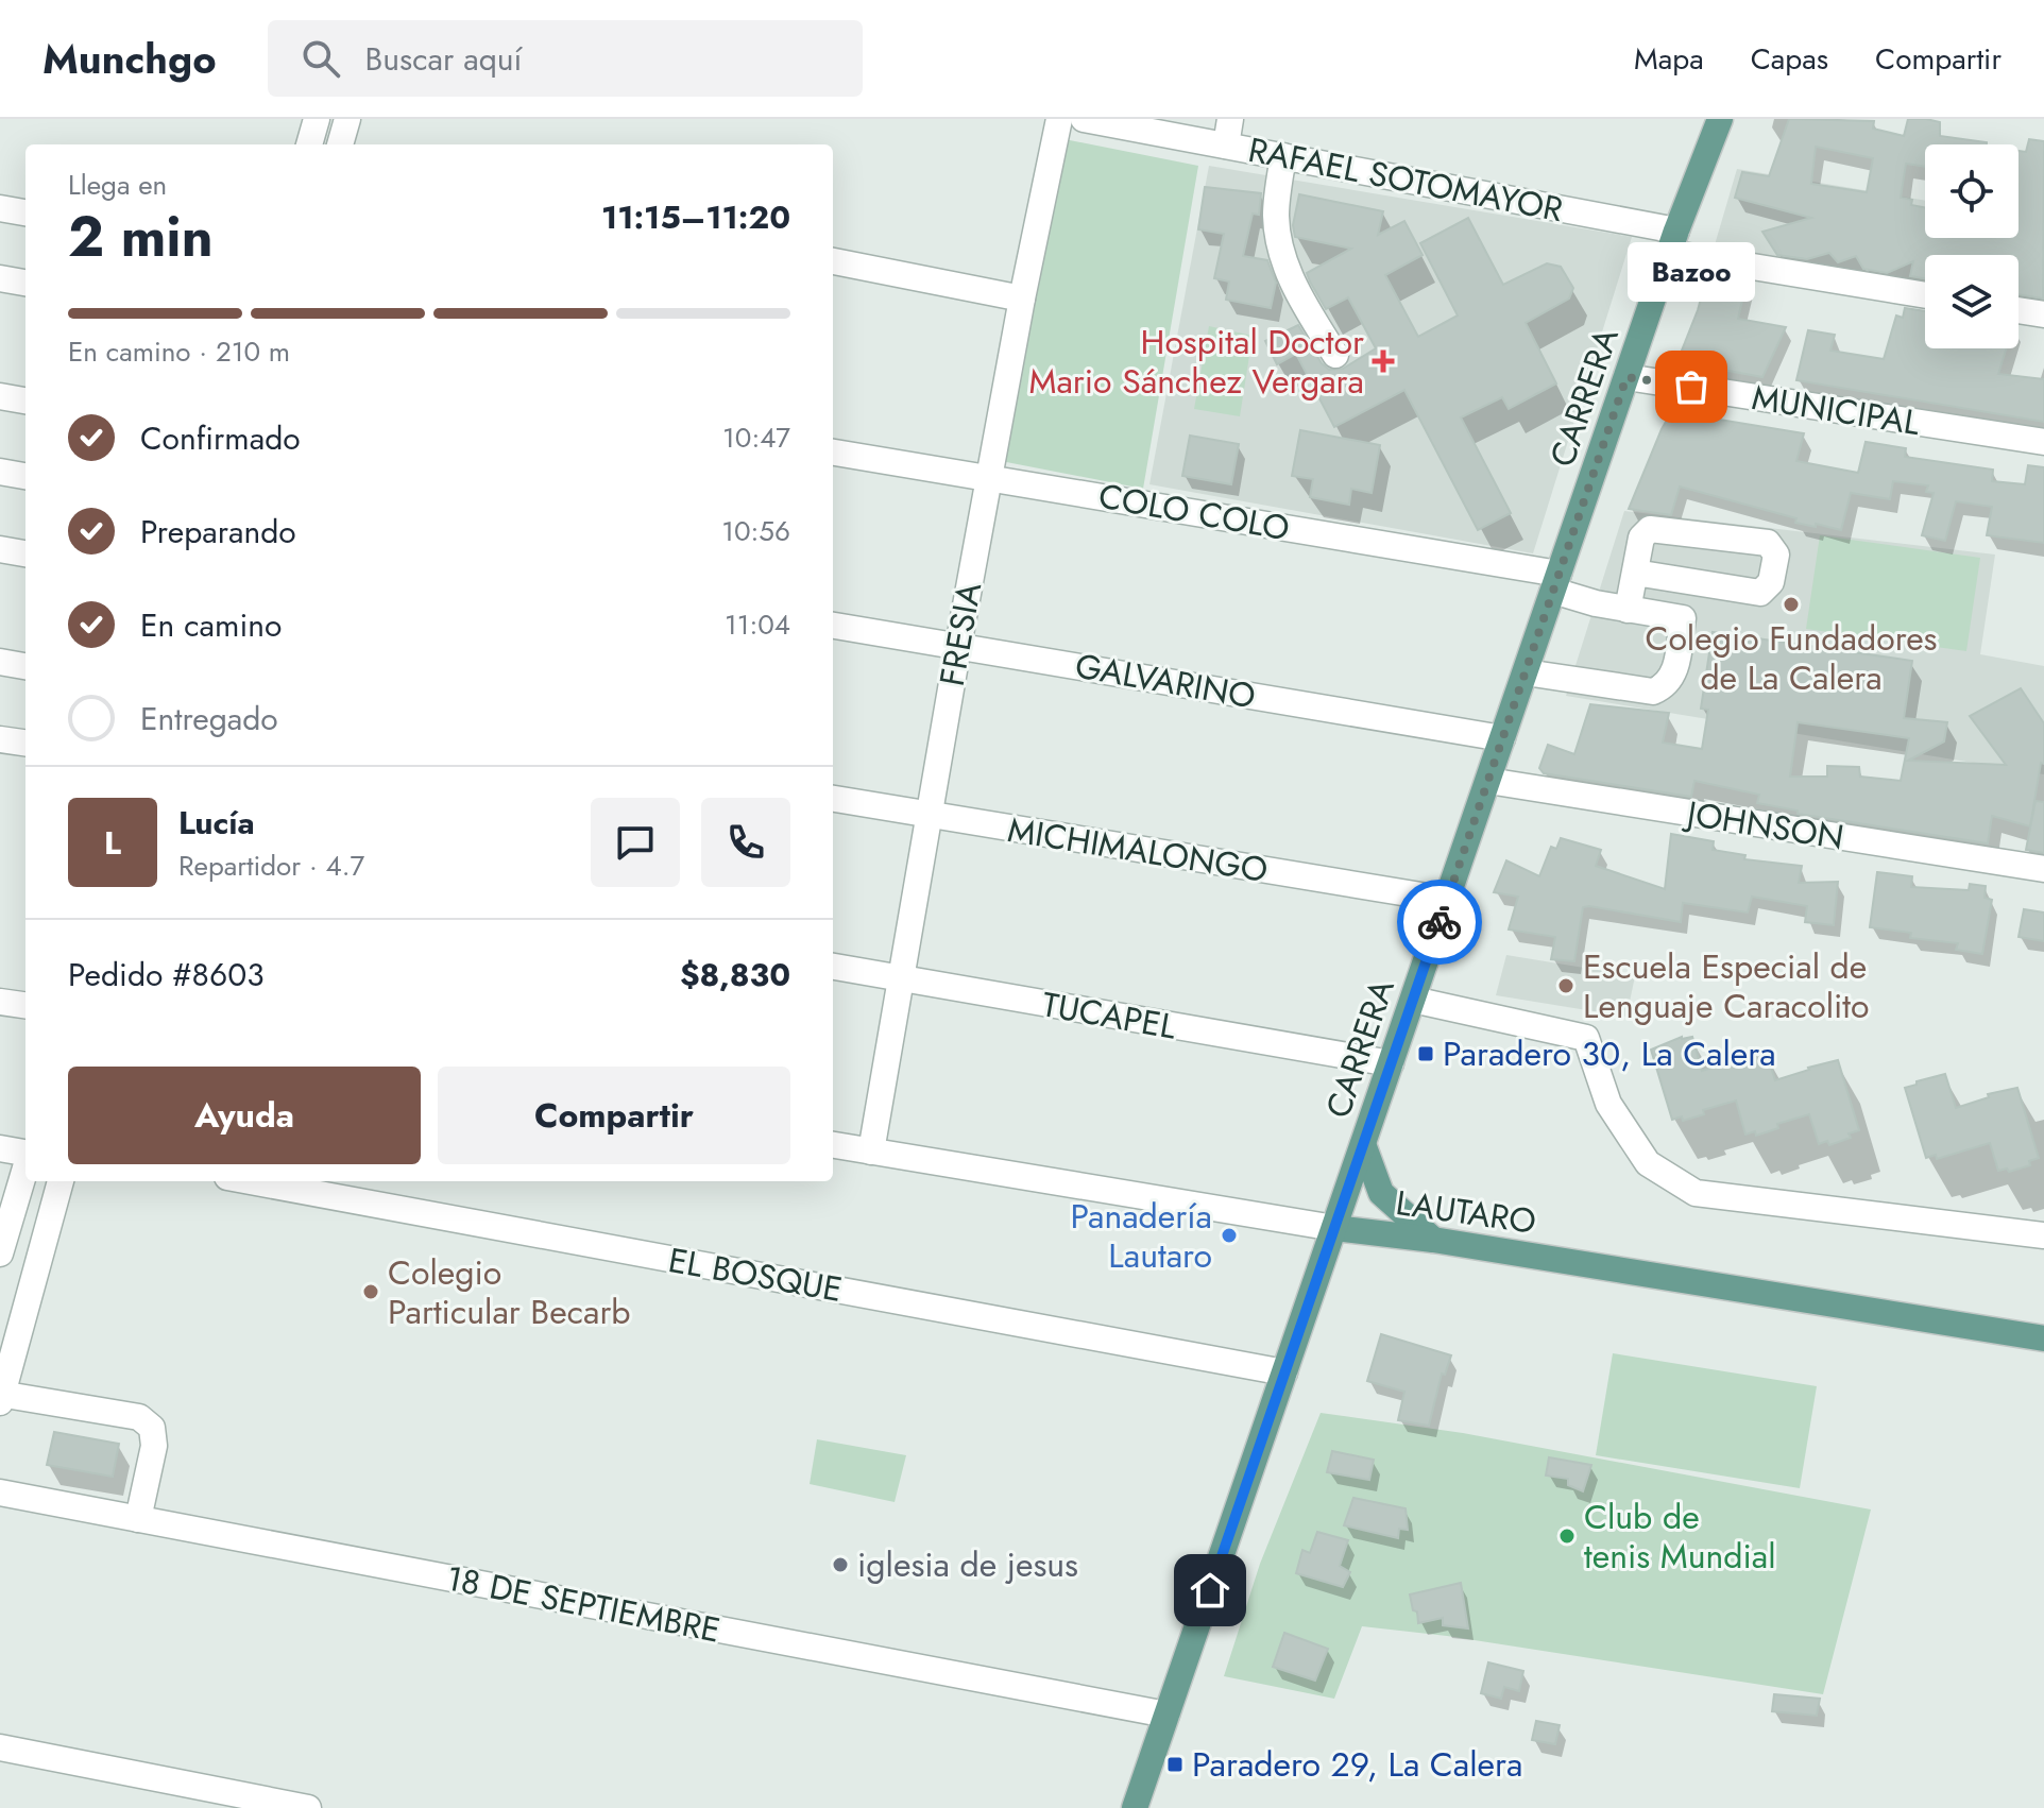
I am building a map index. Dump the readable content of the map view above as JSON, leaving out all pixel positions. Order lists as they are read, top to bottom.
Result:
{
  "streets": {
    "main road": ["CARRERA", "LAUTARO"],
    "street": [
      "RAFAEL SOTOMAYOR",
      "MUNICIPAL",
      "COLO COLO",
      "FRESIA",
      "GALVARINO",
      "JOHNSON",
      "MICHIMALONGO",
      "TUCAPEL",
      "EL BOSQUE",
      "18 DE SEPTIEMBRE"
    ]
  },
  "crossings": [
    ["RAFAEL SOTOMAYOR", "CARRERA"],
    ["CARRERA", "MUNICIPAL"],
    ["CARRERA", "COLO COLO"],
    ["CARRERA", "GALVARINO"],
    ["CARRERA", "JOHNSON"],
    ["CARRERA", "MICHIMALONGO"],
    ["CARRERA", "TUCAPEL"],
    ["CARRERA", "LAUTARO"],
    ["CARRERA", "EL BOSQUE"],
    ["CARRERA", "18 DE SEPTIEMBRE"],
    ["COLO COLO", "FRESIA"],
    ["FRESIA", "GALVARINO"],
    ["FRESIA", "MICHIMALONGO"],
    ["FRESIA", "TUCAPEL"],
    ["FRESIA", "LAUTARO"]
  ],
  "places": {
    "health": ["Hospital Doctor Mario Sánchez Vergara"],
    "other": [
      "Bazoo",
      "Colegio Fundadores de La Calera",
      "Escuela Especial de Lenguaje Caracolito",
      "Panadería Lautaro",
      "Colegio Particular Becarb",
      "Club de tenis Mundial",
      "iglesia de jesus"
    ],
    "transit": ["Paradero 30, La Calera", "Paradero 29, La Calera"]
  },
  "page": {
    "header": "Munchgo",
    "search": "Buscar aquí",
    "nav": ["Mapa", "Capas", "Compartir"],
    "heading": ["2 min", "Llega en", "11:15–11:20"],
    "panel": [
      "Lucía",
      "Repartidor · 4.7",
      "Pedido #8603",
      "$8,830"
    ],
    "bubble": "Bazoo",
    "bar": "En camino · 210 m",
    "list": [
      ["Confirmado", "10:47"],
      ["Preparando", "10:56"],
      ["En camino", "11:04"],
      "Entregado"
    ],
    "round": "L",
    "buttons": ["Ayuda", "Compartir"]
  }
}
